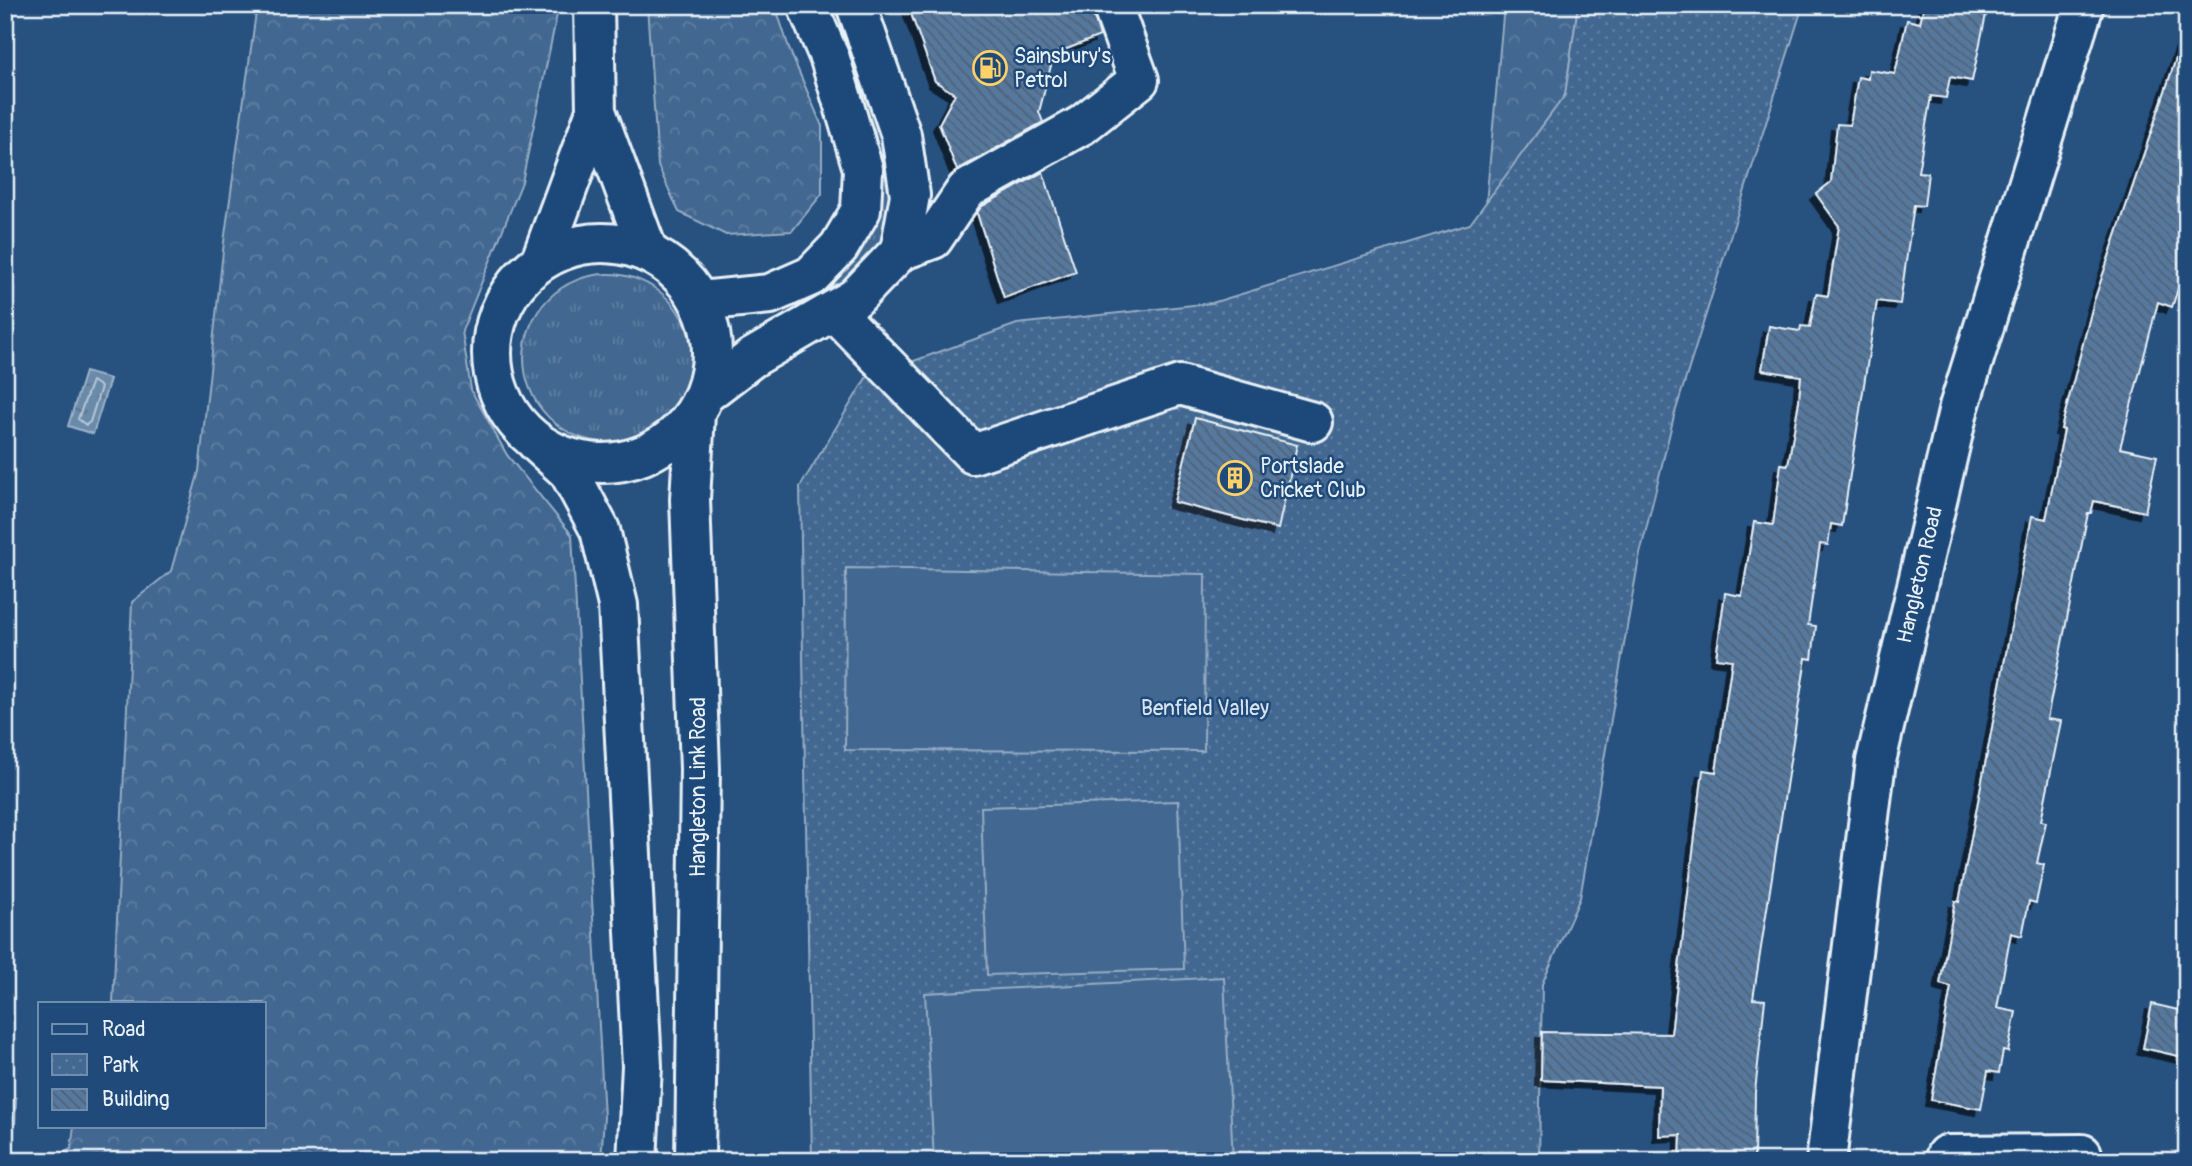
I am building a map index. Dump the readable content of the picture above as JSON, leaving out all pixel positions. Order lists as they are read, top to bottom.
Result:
{
  "streets": {
    "main road": ["Hangleton Road", "Hangleton Link Road"]
  },
  "parks": ["Benfield Valley"],
  "places": {
    "fuel station": ["Sainsbury's Petrol"],
    "building": ["Portslade Cricket Club"]
  },
  "legend": ["Road", "Park", "Building"]
}
